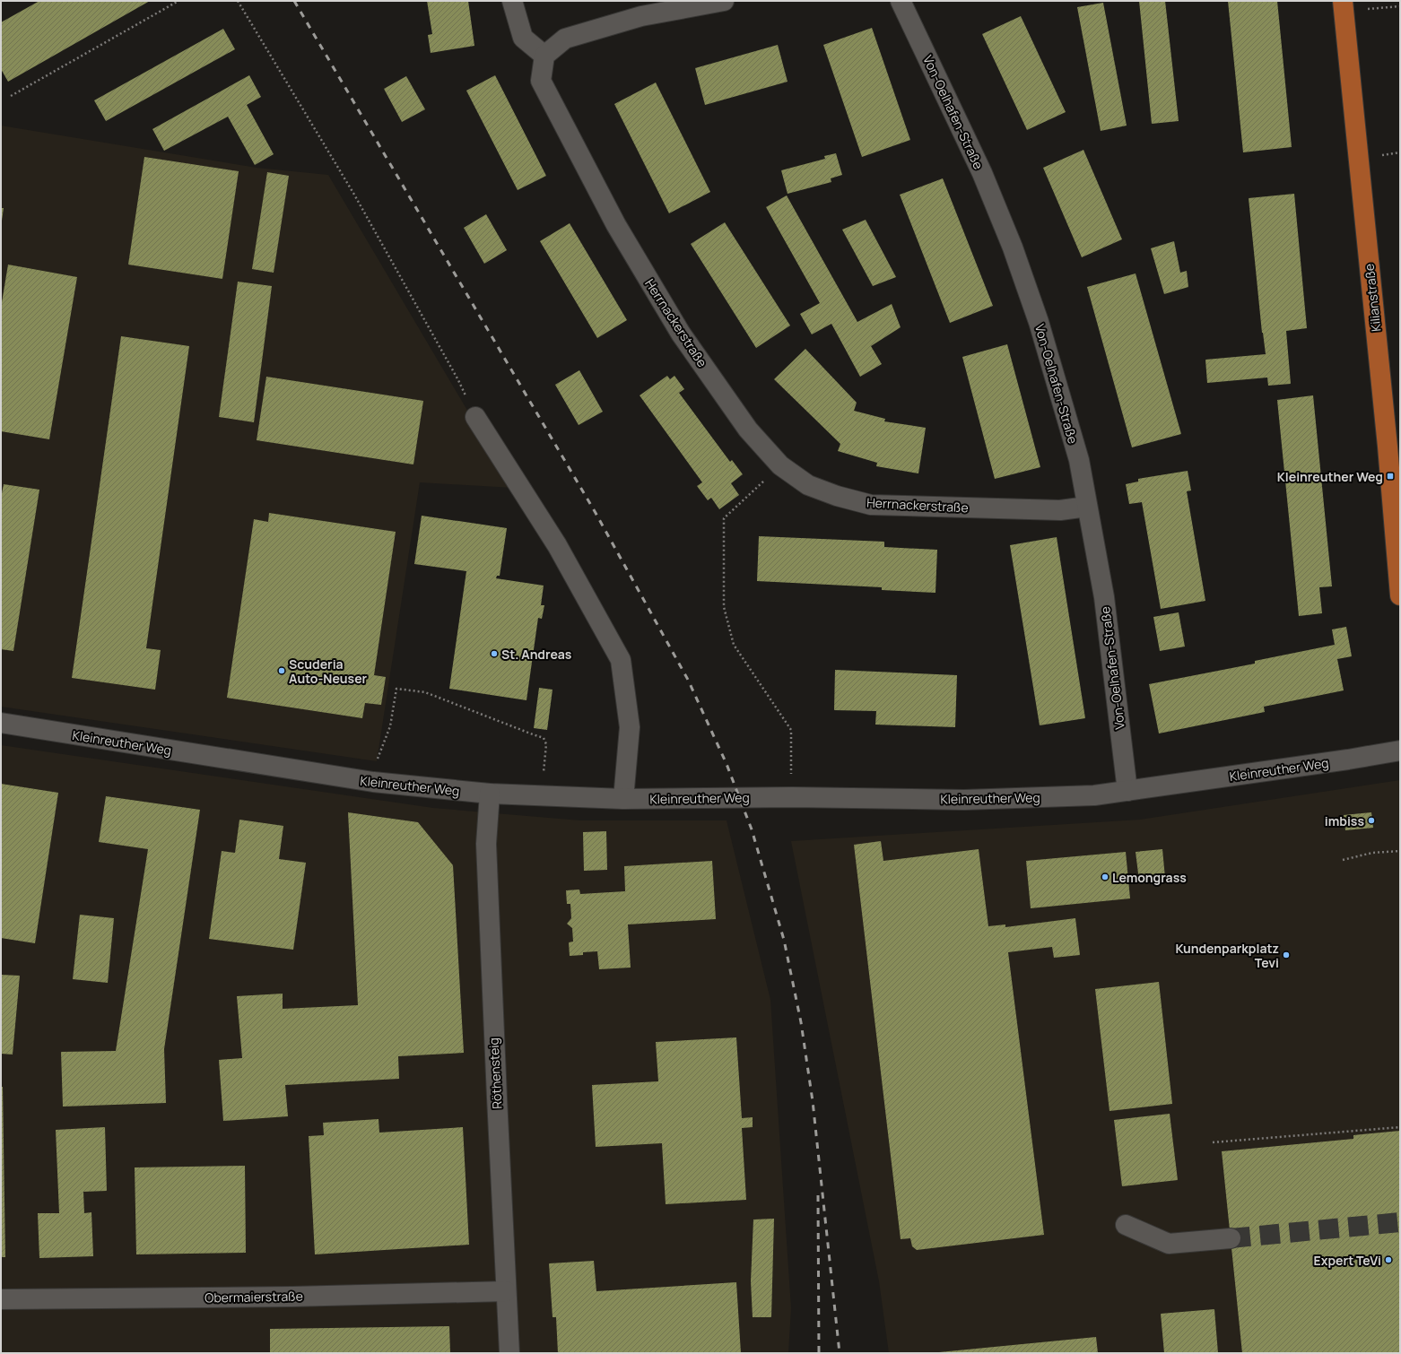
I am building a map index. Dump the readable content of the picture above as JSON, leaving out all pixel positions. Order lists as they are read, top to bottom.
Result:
{
  "streets": {
    "main road": ["Kilianstraße"],
    "street": [
      "Von-Oelhafen-Straße",
      "Herrnackerstraße",
      "Kleinreuther Weg",
      "Röthensteig",
      "Obermaierstraße"
    ]
  },
  "crossings": [
    ["Von-Oelhafen-Straße", "Herrnackerstraße"],
    ["Von-Oelhafen-Straße", "Kleinreuther Weg"],
    ["Kleinreuther Weg", "Röthensteig"],
    ["Röthensteig", "Obermaierstraße"]
  ],
  "places": {
    "transit": ["Kleinreuther Weg"],
    "other": [
      "St. Andreas",
      "Scuderia Auto-Neuser",
      "imbiss",
      "Lemongrass",
      "Kundenparkplatz Tevi",
      "Expert TeVi"
    ]
  }
}
